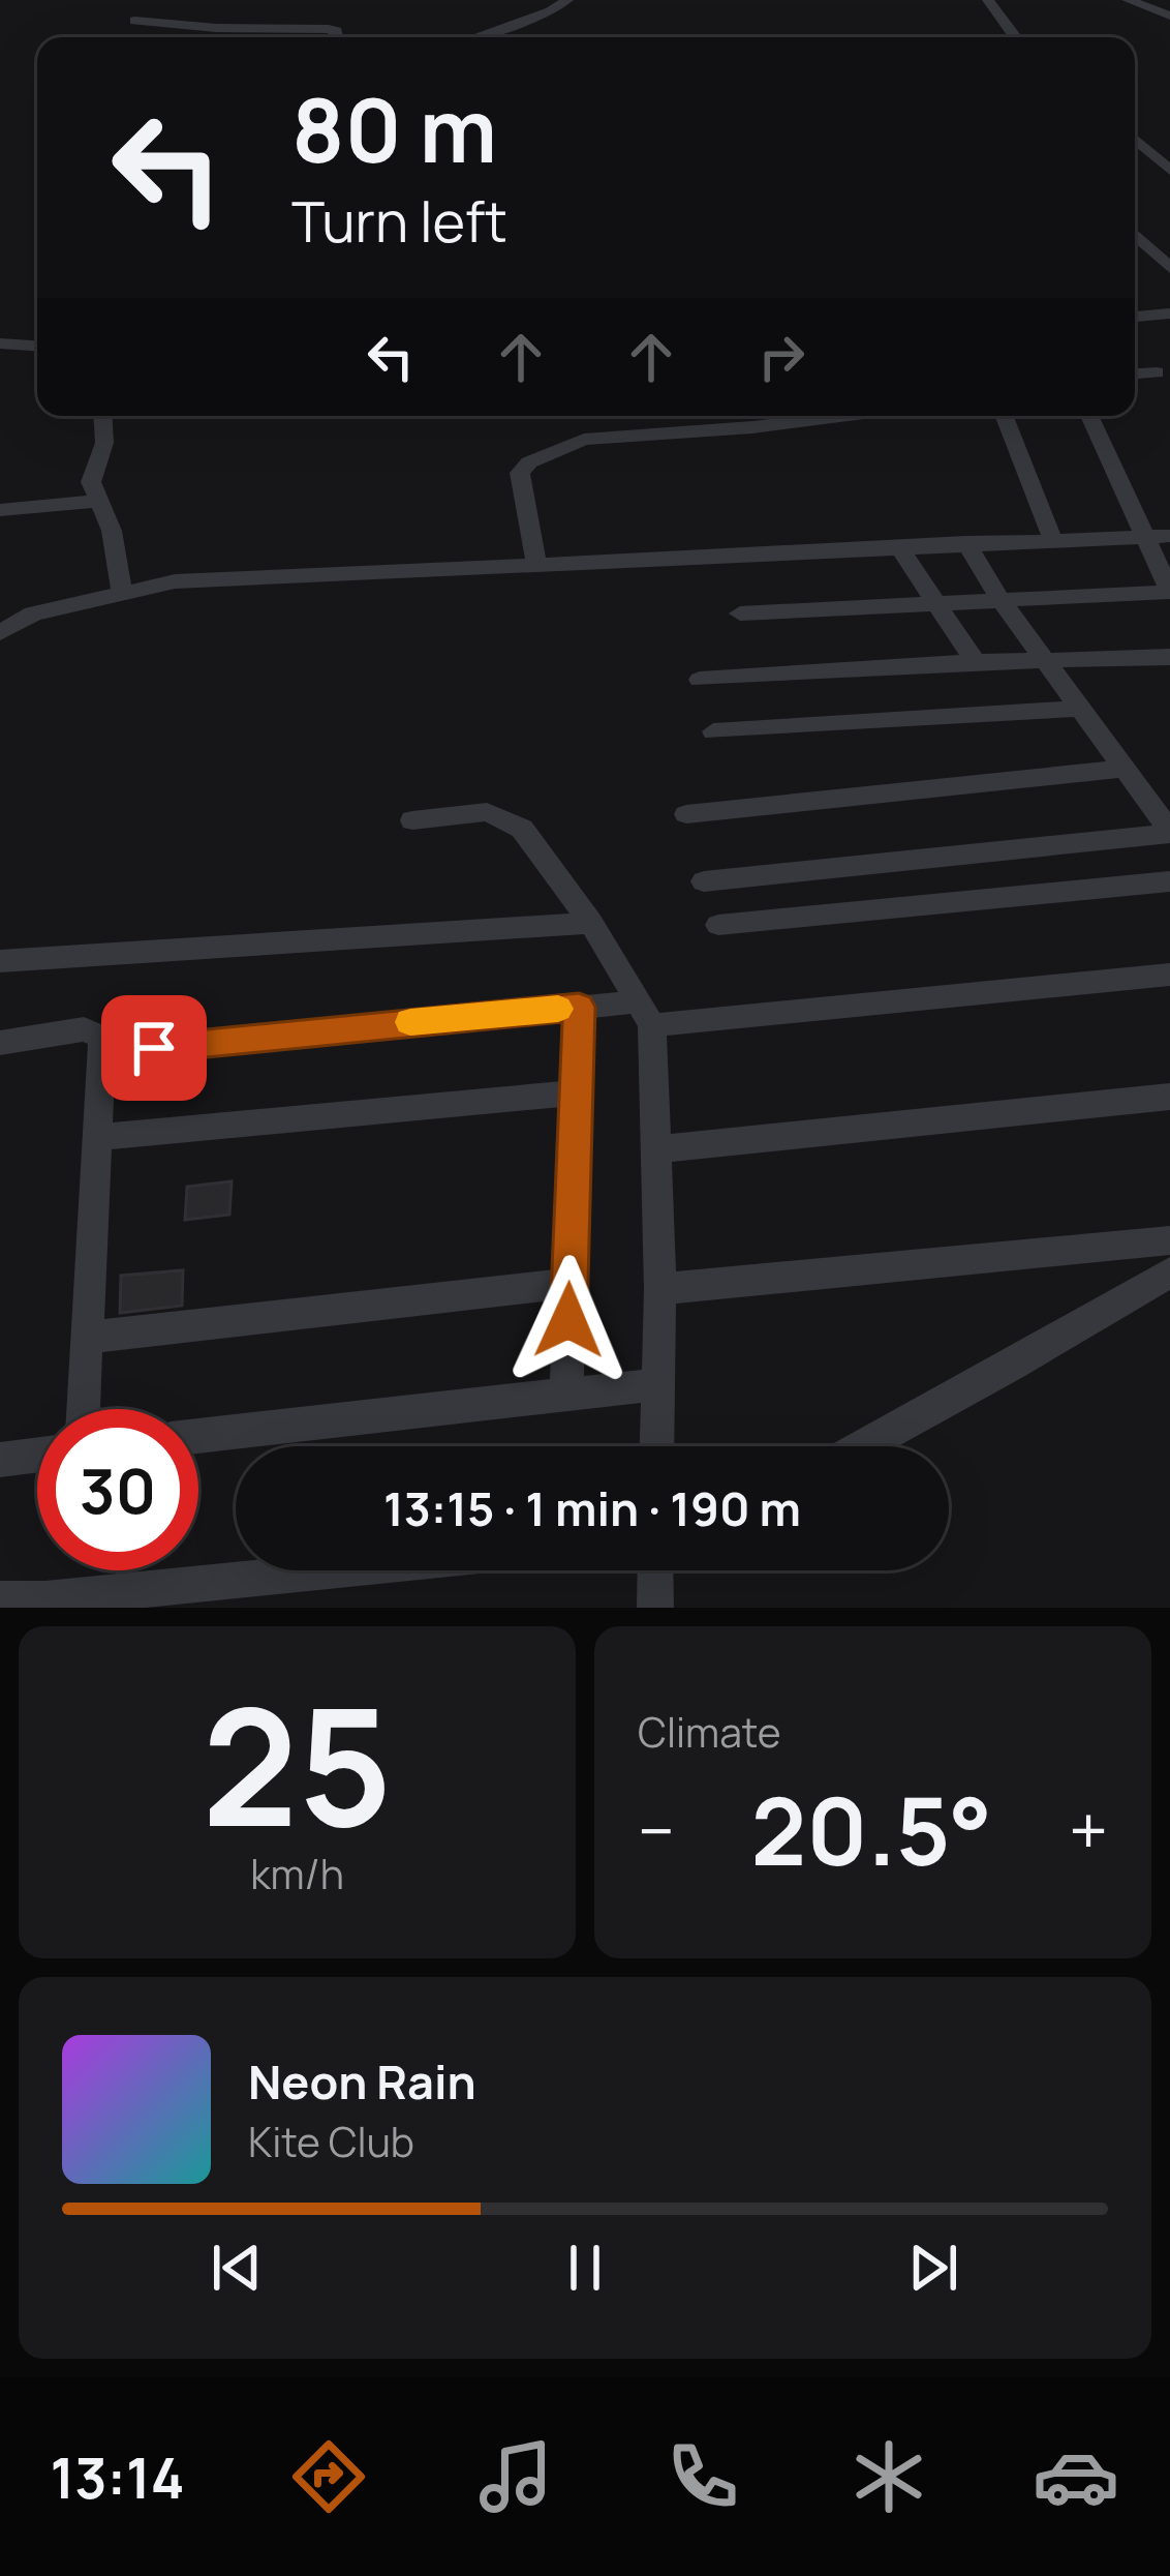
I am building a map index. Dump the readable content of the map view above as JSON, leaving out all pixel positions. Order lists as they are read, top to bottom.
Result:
{
  "page": {
    "turn": ["80 m", "Turn left"],
    "limit": "30",
    "trip": "13:15 · 1 min · 190 m",
    "tile": [
      ["25", "km/h"],
      "Climate"
    ],
    "heat": ["−", "20.5°", "+"],
    "song": ["Neon Rain", "Kite Club"],
    "tabs": "13:14"
  }
}
